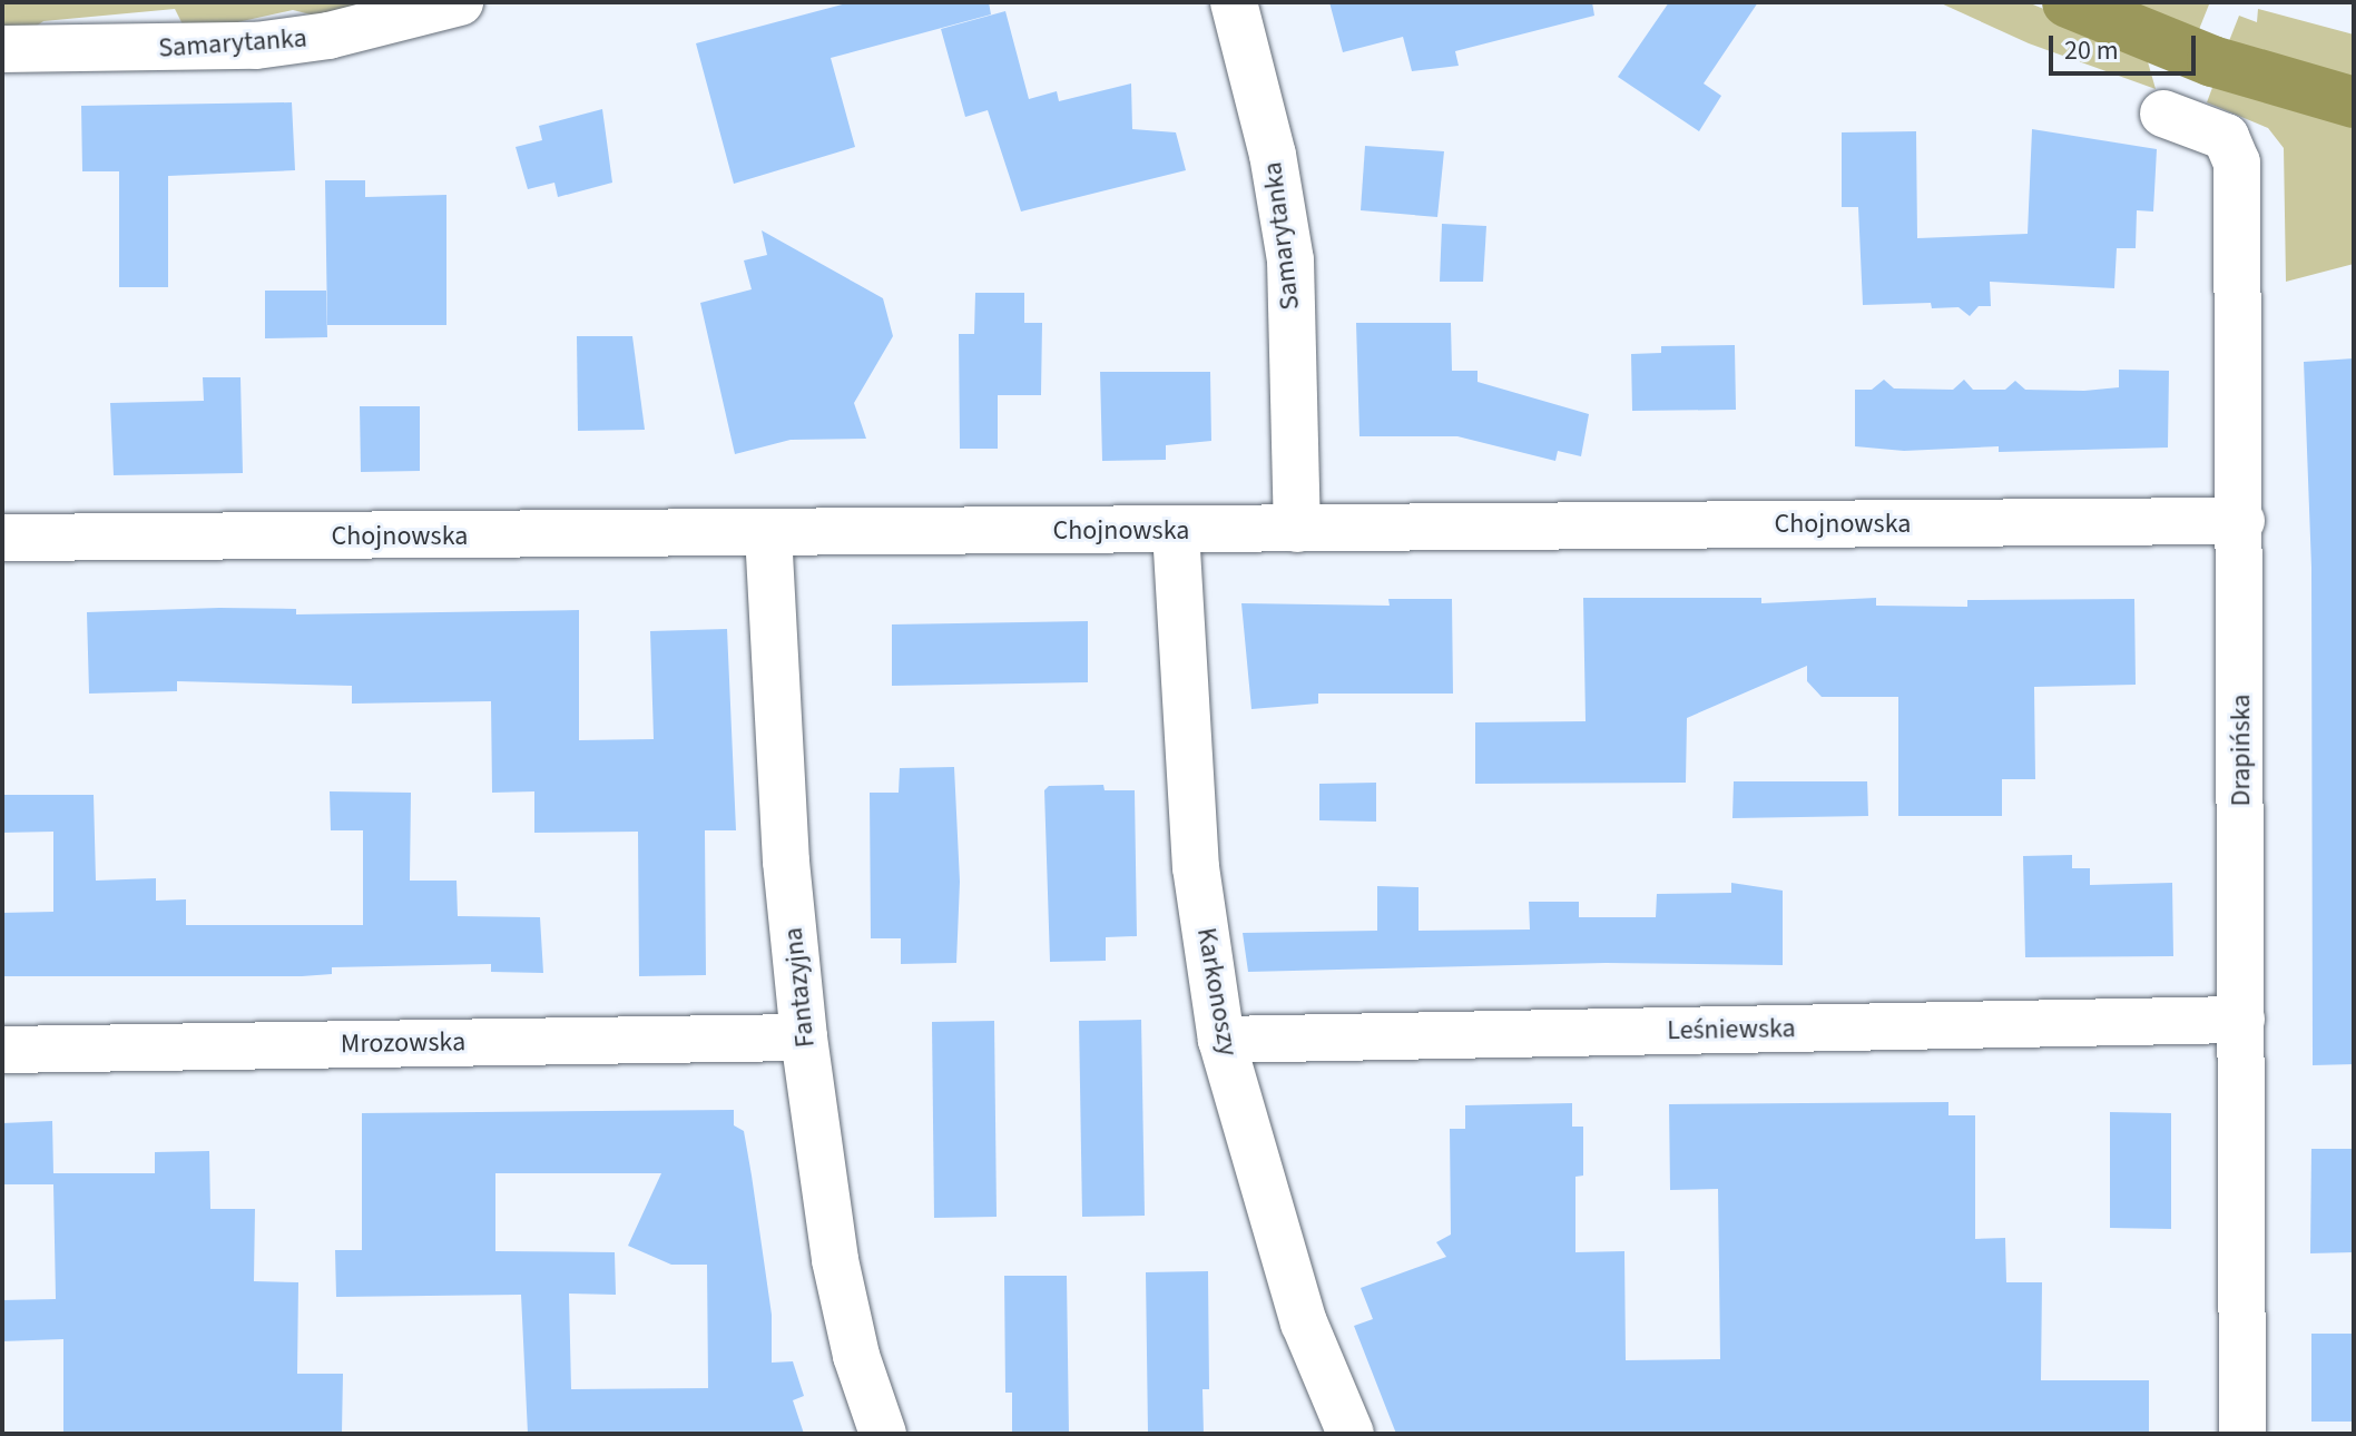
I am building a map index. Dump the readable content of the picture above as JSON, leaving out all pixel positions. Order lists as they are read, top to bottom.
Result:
{
  "streets": {
    "street": [
      "Samarytanka",
      "Chojnowska",
      "Drapińska",
      "Fantazyjna",
      "Karkonoszy",
      "Leśniewska",
      "Mrozowska"
    ]
  },
  "crossings": [
    ["Samarytanka", "Chojnowska"],
    ["Chojnowska", "Drapińska"],
    ["Chojnowska", "Fantazyjna"],
    ["Chojnowska", "Karkonoszy"],
    ["Drapińska", "Leśniewska"],
    ["Fantazyjna", "Mrozowska"],
    ["Karkonoszy", "Leśniewska"]
  ],
  "scale_bar": "20 m"
}
